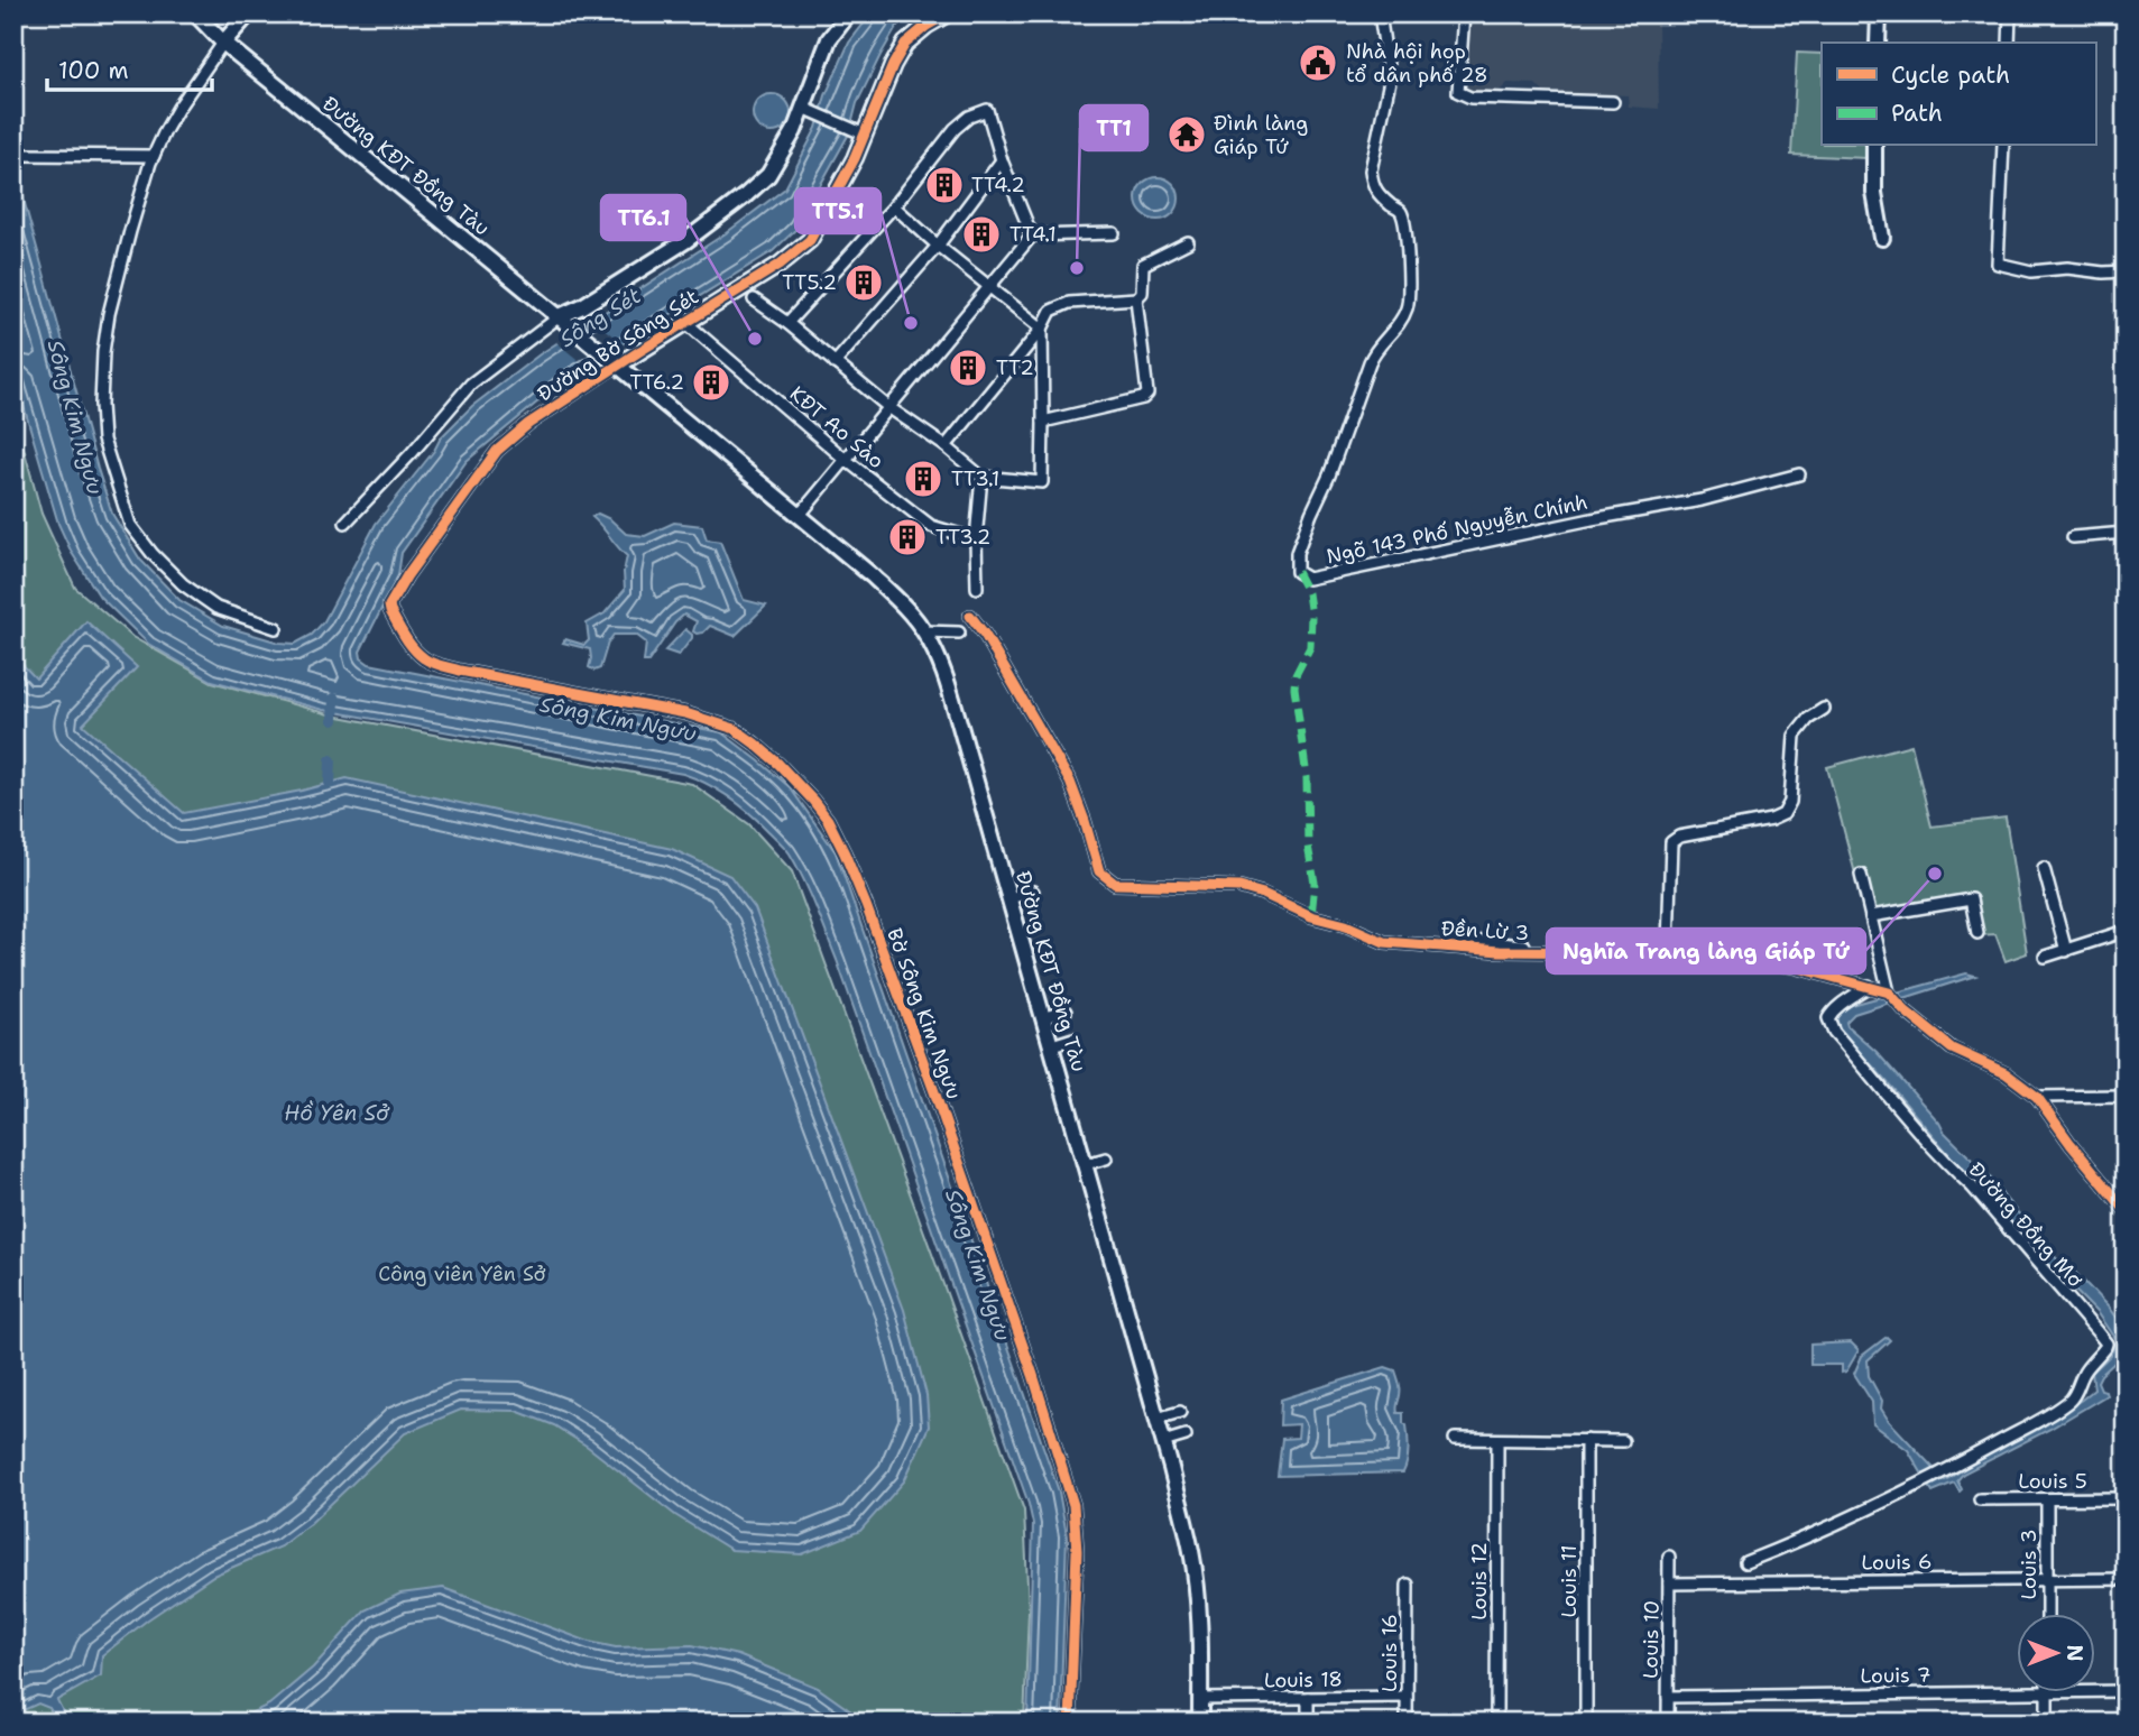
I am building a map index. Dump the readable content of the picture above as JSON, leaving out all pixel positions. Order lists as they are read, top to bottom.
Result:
{
  "streets": {
    "main road": ["Đường KĐT Đồng Tàu", "Đường Bờ Sông Sét"],
    "street": [
      "KĐT Ao Sào",
      "Ngõ 143 Phố Nguyễn Chính",
      "Đền Lừ 3",
      "Bờ Sông Kim Ngưu",
      "Đường Đồng Mơ",
      "Louis 5",
      "Louis 6",
      "Louis 3",
      "Louis 12",
      "Louis 11",
      "Louis 10",
      "Louis 16",
      "Louis 7",
      "Louis 18"
    ]
  },
  "crossings": [
    ["Đường KĐT Đồng Tàu", "Đường Bờ Sông Sét"],
    ["Đường KĐT Đồng Tàu", "Louis 18"],
    ["Đường Bờ Sông Sét", "KĐT Ao Sào"],
    ["Đường Bờ Sông Sét", "Bờ Sông Kim Ngưu"],
    ["Đền Lừ 3", "Đường Đồng Mơ"],
    ["Louis 5", "Louis 3"],
    ["Louis 6", "Louis 3"],
    ["Louis 6", "Louis 10"],
    ["Louis 10", "Louis 7"],
    ["Louis 16", "Louis 18"]
  ],
  "water": ["Sông Sét", "Sông Kim Ngưu", "Hồ Yên Sở"],
  "parks": ["Công viên Yên Sở"],
  "places": {
    "public building": ["Nhà hội họp tổ dân phố 28"],
    "temple": ["Đình làng Giáp Tứ"],
    "building": [
      "TT4.2",
      "TT4.1",
      "TT5.2",
      "TT2",
      "TT6.2",
      "TT3.1",
      "TT3.2"
    ],
    "other": [
      "TT1",
      "TT5.1",
      "TT6.1",
      "Nghĩa Trang làng Giáp Tứ"
    ]
  },
  "legend": ["Cycle path", "Path"],
  "scale_bar": "100 m",
  "north": "right"
}
